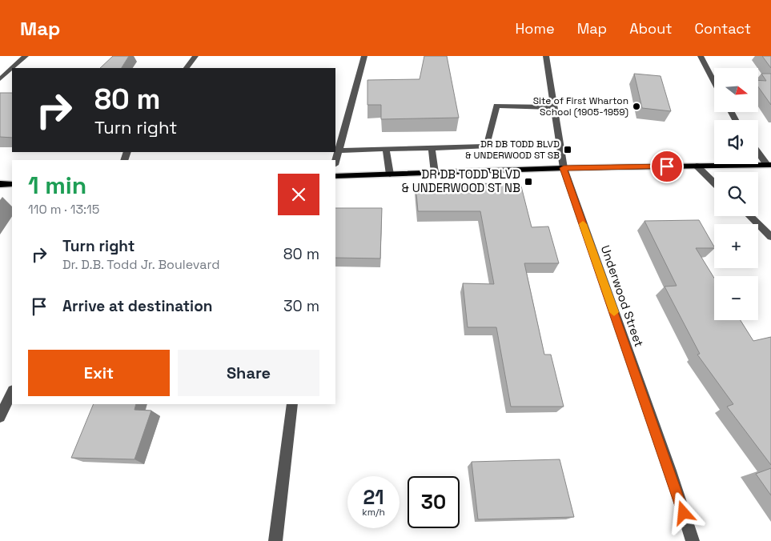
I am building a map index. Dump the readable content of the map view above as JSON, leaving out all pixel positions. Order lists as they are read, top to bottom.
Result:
{
  "streets": {
    "street": ["Underwood Street"]
  },
  "places": {
    "other": ["Site of First Wharton School (1905-1959)"],
    "transit": ["DR DB TODD BLVD & UNDERWOOD ST SB", "DR DB TODD BLVD & UNDERWOOD ST NB"]
  },
  "north": "right",
  "page": {
    "header": "Map",
    "nav": [
      "Home",
      "Map",
      "About",
      "Contact"
    ],
    "map_buttons": ["+", "−"],
    "turn": ["80 m", "Turn right"],
    "heading": ["1 min", "110 m · 13:15"],
    "list": [
      {
        "name": "Turn right",
        "note": "Dr. D.B. Todd Jr. Boulevard",
        "value": "80 m"
      },
      {
        "name": "Arrive at destination",
        "value": "30 m"
      }
    ],
    "buttons": ["Exit", "Share"],
    "speed": "21 km/h",
    "limit": "30"
  }
}
